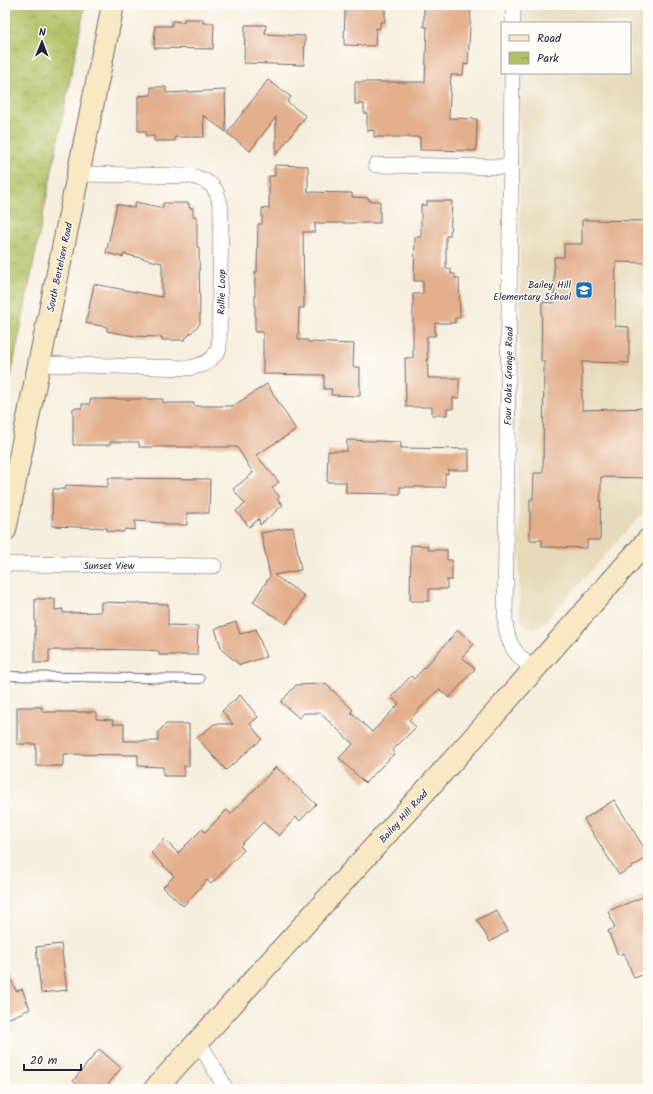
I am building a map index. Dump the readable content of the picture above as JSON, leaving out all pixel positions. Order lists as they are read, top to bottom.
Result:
{
  "streets": {
    "main road": ["South Bertelsen Road", "Bailey Hill Road"],
    "street": ["Rollie Loop", "Four Oaks Grange Road", "Sunset View"]
  },
  "crossings": [
    ["South Bertelsen Road", "Rollie Loop"],
    ["Four Oaks Grange Road", "Bailey Hill Road"]
  ],
  "places": {
    "school or university": ["Bailey Hill Elementary School"]
  },
  "legend": ["Road", "Park"],
  "scale_bar": "20 m",
  "north": "top"
}
